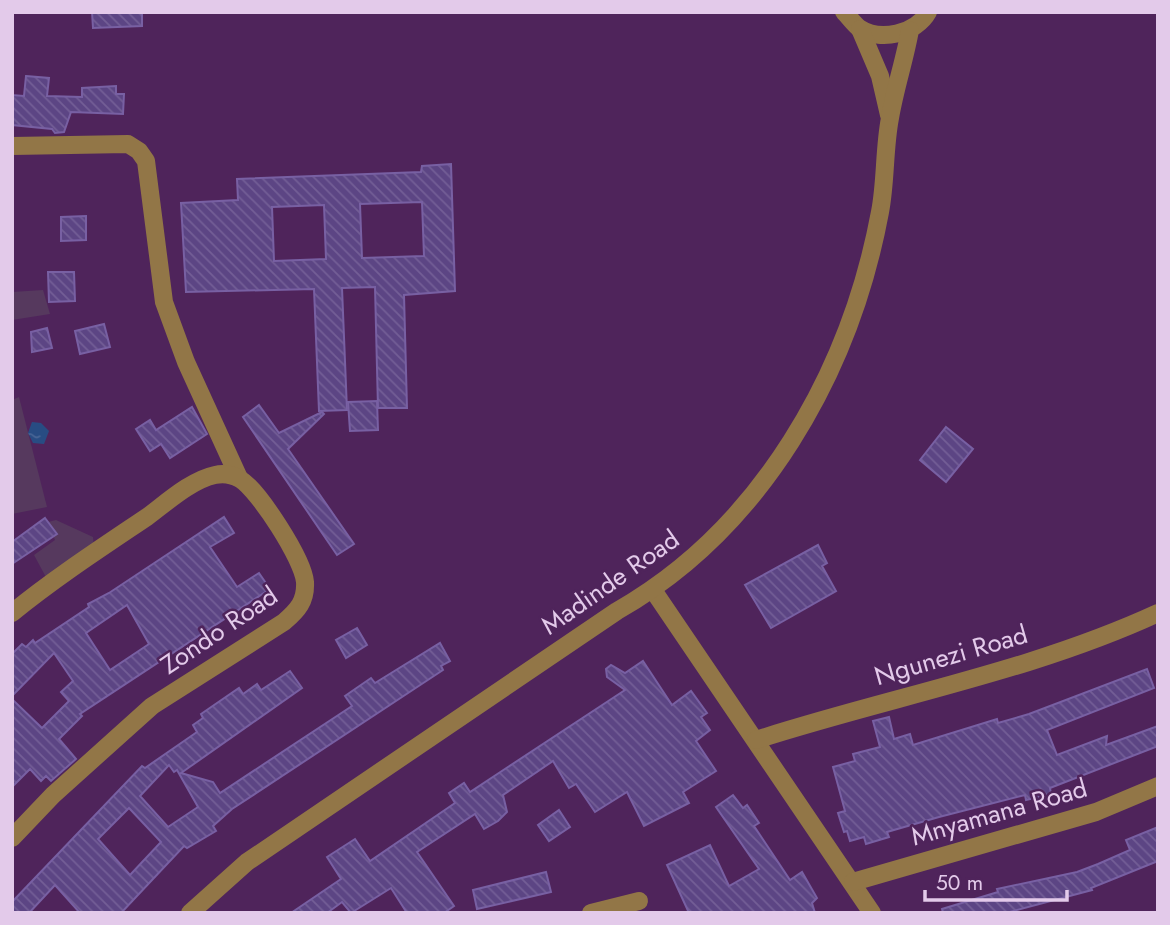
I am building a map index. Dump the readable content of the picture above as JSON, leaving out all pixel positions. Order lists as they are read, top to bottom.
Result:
{
  "streets": {
    "street": [
      "Madinde Road",
      "Zondo Road",
      "Ngunezi Road",
      "Mnyamana Road"
    ]
  },
  "scale_bar": "50 m"
}
